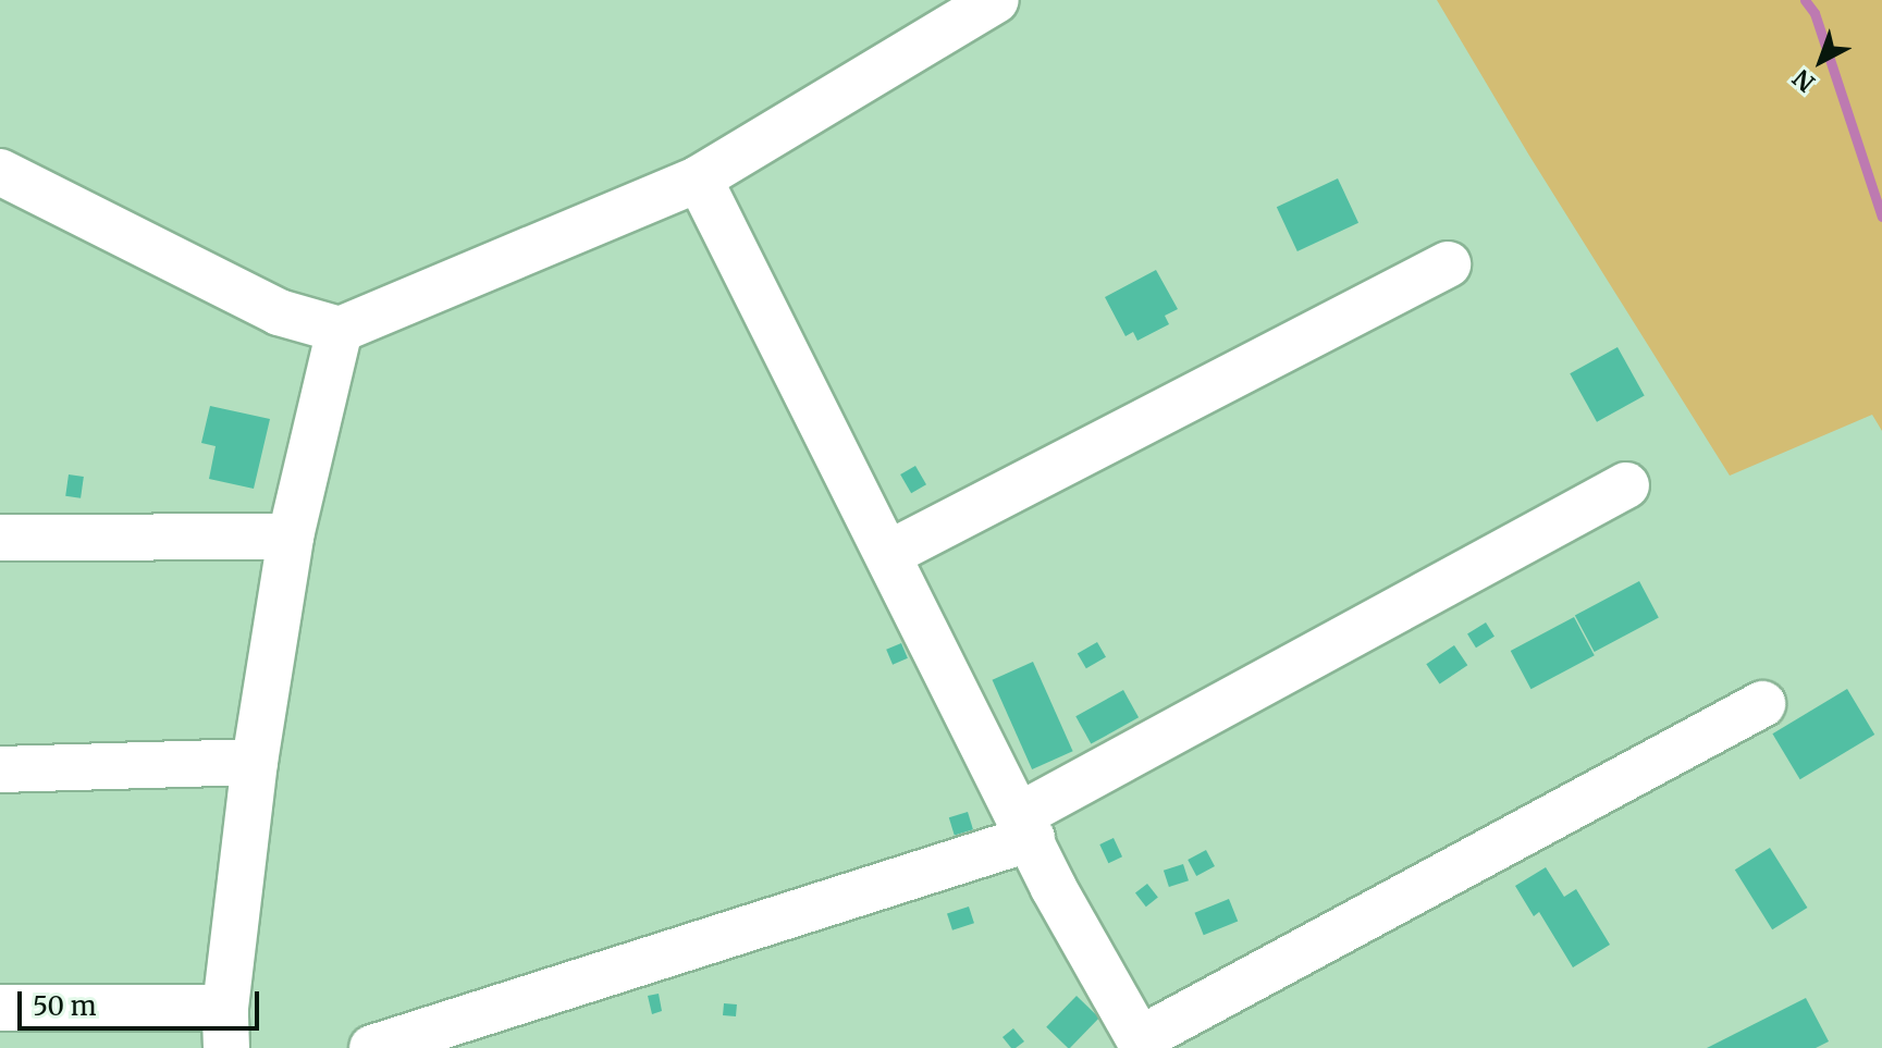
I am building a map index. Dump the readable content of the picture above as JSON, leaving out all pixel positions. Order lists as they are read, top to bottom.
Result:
{
  "scale_bar": "50 m",
  "north": "bottom left"
}
